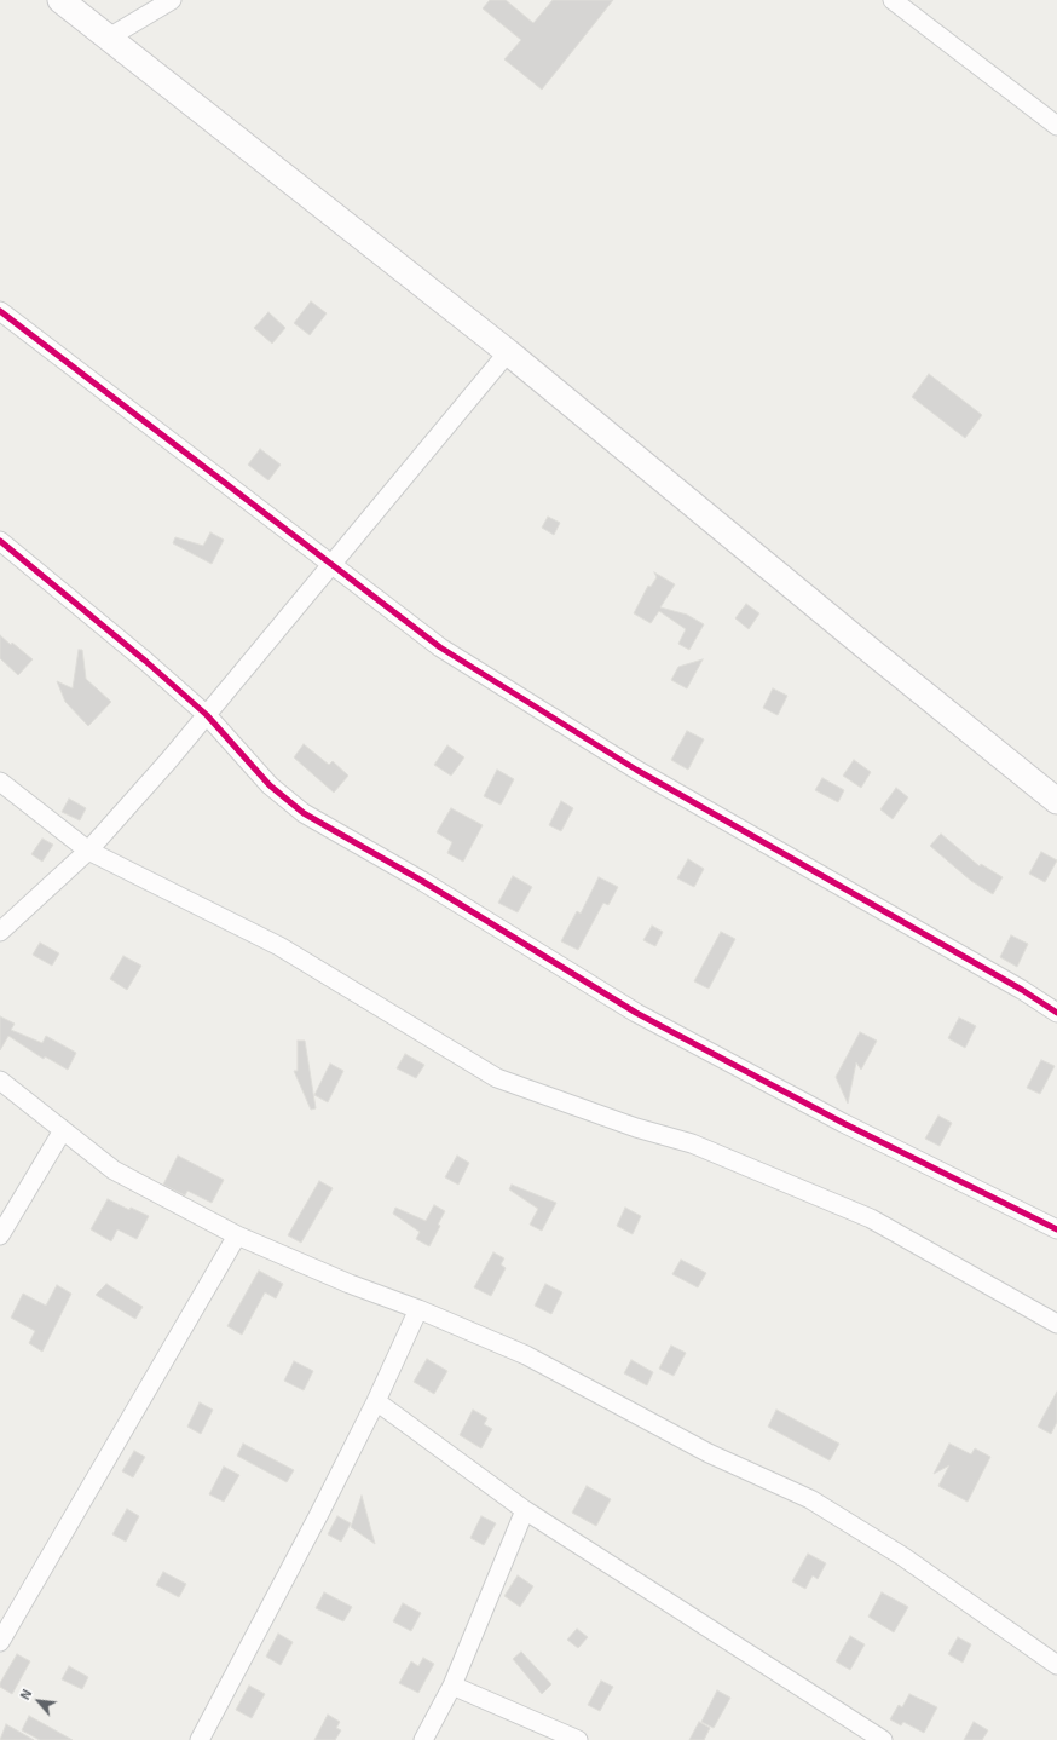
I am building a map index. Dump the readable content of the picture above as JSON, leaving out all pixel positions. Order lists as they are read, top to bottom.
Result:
{
  "north": "top left"
}
